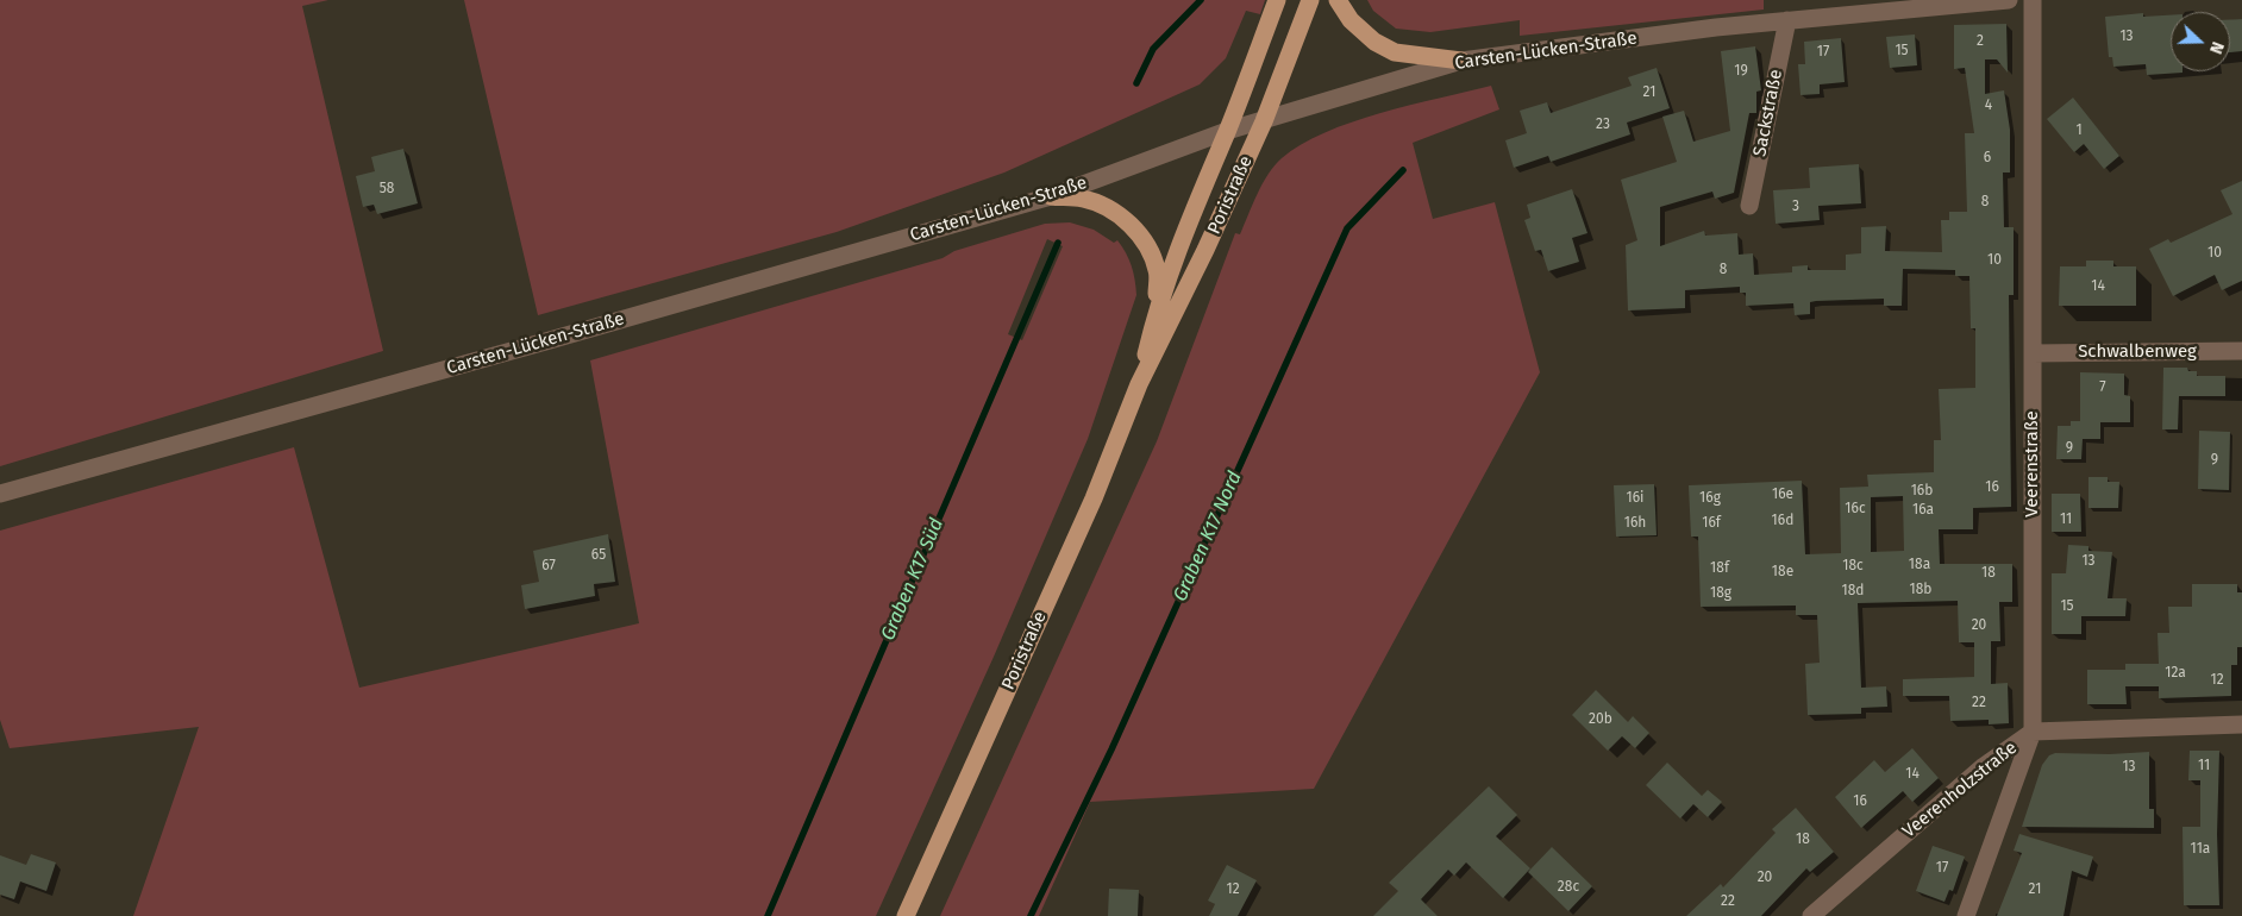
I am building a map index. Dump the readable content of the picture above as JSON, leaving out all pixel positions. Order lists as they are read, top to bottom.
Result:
{
  "streets": {
    "main road": ["Poristraße"],
    "street": [
      "Carsten-Lücken-Straße",
      "Sackstraße",
      "Schwalbenweg",
      "Veerenstraße",
      "Veerenholzstraße"
    ]
  },
  "crossings": [
    ["Carsten-Lücken-Straße", "Sackstraße"],
    ["Carsten-Lücken-Straße", "Poristraße"],
    ["Schwalbenweg", "Veerenstraße"],
    ["Veerenstraße", "Veerenholzstraße"]
  ],
  "water": ["Graben K17 Nord", "Graben K17 Süd"],
  "house_numbers": [
    "13",
    "2",
    "15",
    "17",
    "19",
    "21",
    "4",
    "23",
    "1",
    "6",
    "58",
    "8",
    "3",
    "10",
    "10",
    "8",
    "14",
    "7",
    "9",
    "9",
    "16",
    "16b",
    "16e",
    "16i",
    "16g",
    "16c",
    "16a",
    "11",
    "16d",
    "16h",
    "16f",
    "65",
    "13",
    "18a",
    "67",
    "18c",
    "18f",
    "18e",
    "18",
    "18b",
    "18d",
    "18g",
    "15",
    "20",
    "12a",
    "12",
    "22",
    "20b",
    "11",
    "13",
    "14",
    "16",
    "18",
    "11a",
    "17",
    "20",
    "28c",
    "12",
    "21",
    "22"
  ],
  "north": "right"
}
